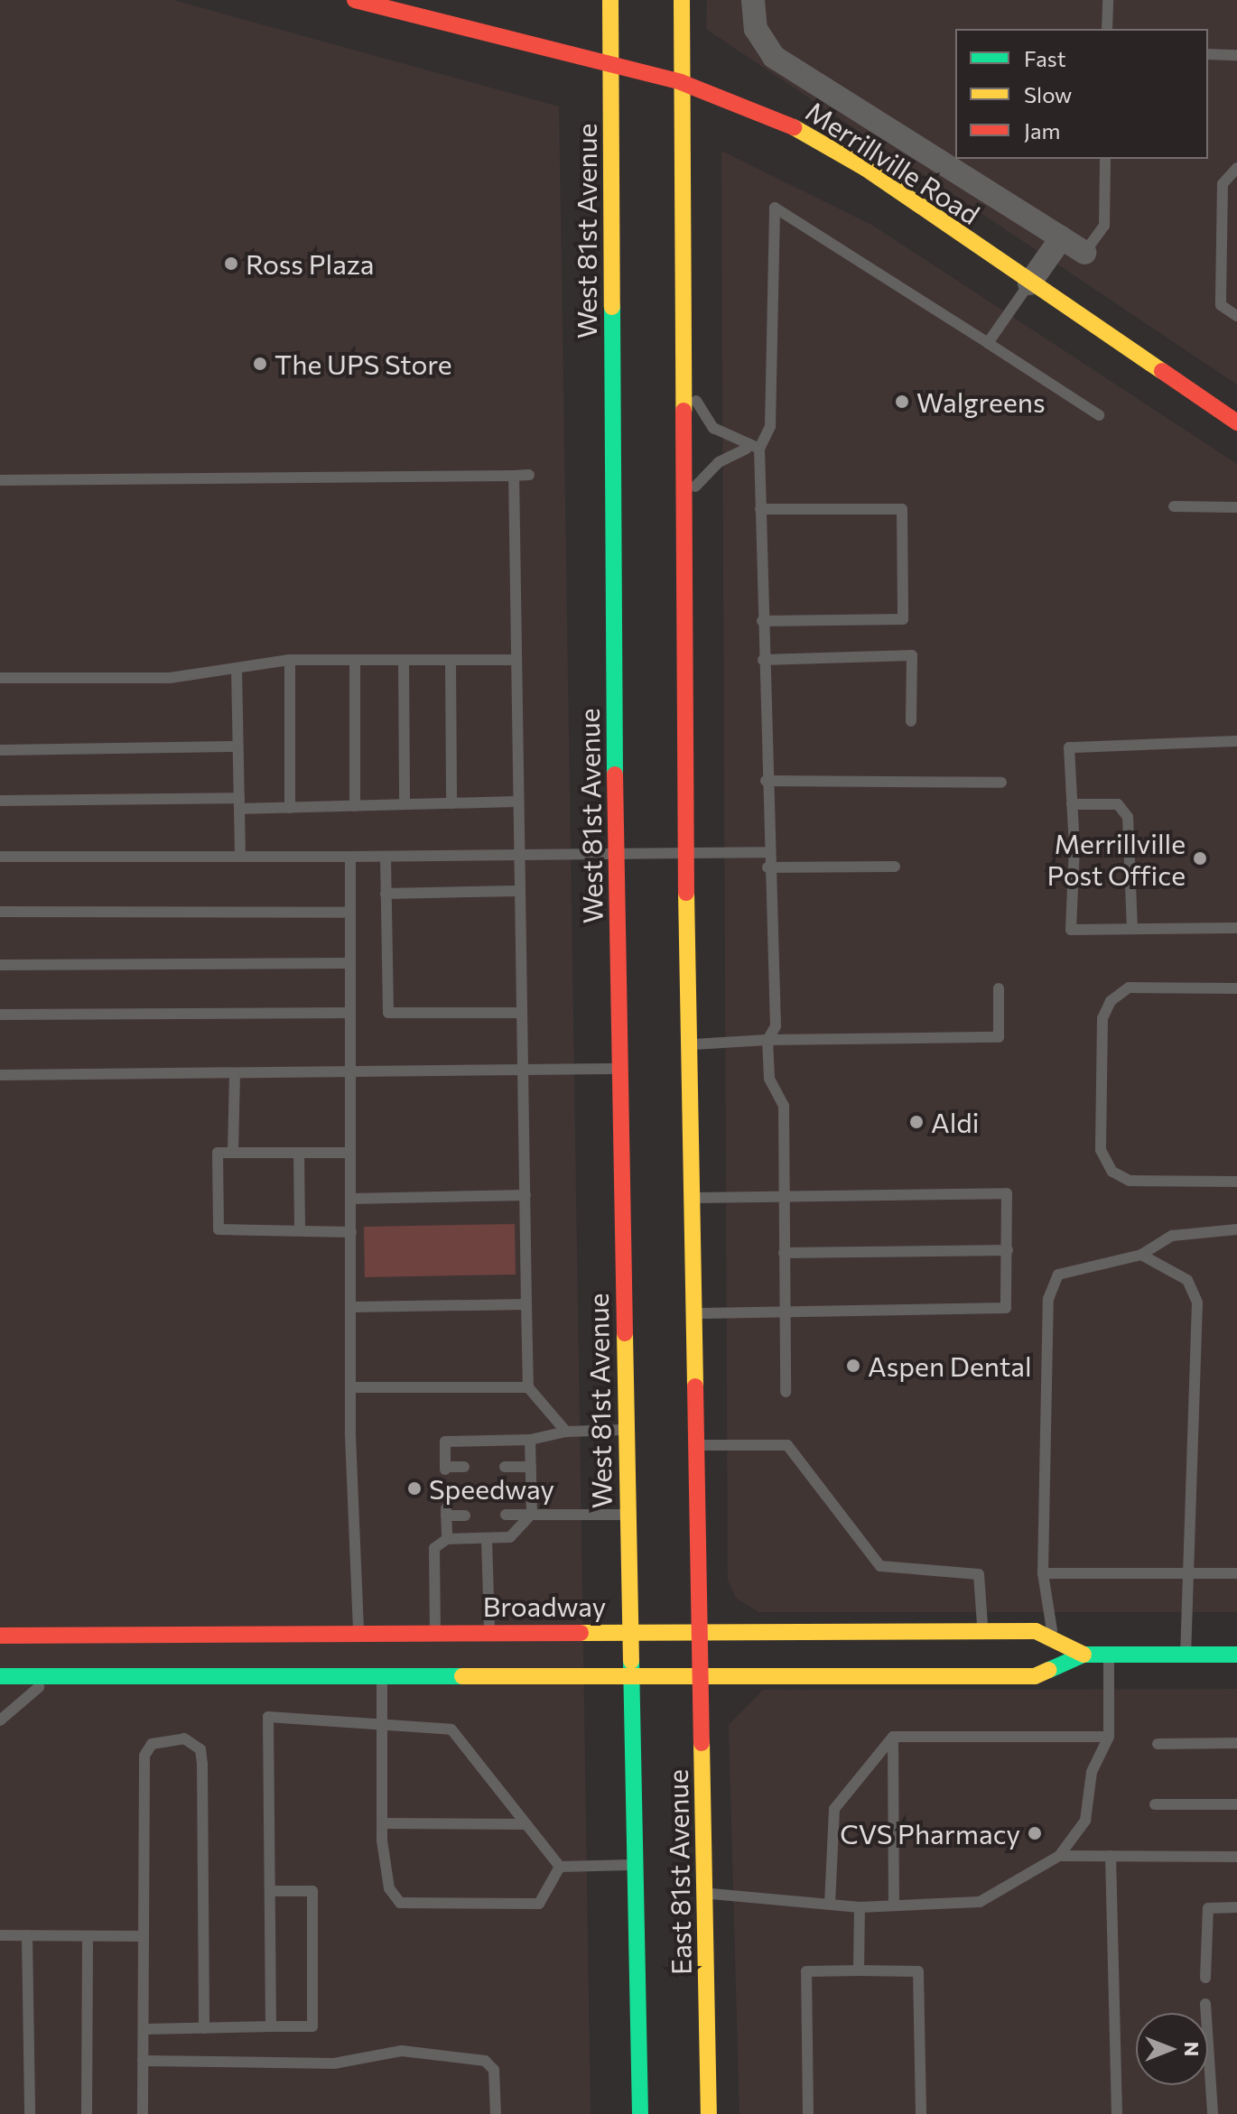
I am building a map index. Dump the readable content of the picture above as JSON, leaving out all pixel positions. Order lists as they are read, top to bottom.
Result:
{
  "streets": {
    "main road": [
      "Merrillville Road",
      "West 81st Avenue",
      "Broadway",
      "East 81st Avenue"
    ]
  },
  "crossings": [
    ["Merrillville Road", "West 81st Avenue"],
    ["West 81st Avenue", "Broadway"],
    ["West 81st Avenue", "East 81st Avenue"],
    ["Broadway", "East 81st Avenue"]
  ],
  "places": [
    "Ross Plaza",
    "The UPS Store",
    "Walgreens",
    "Merrillville Post Office",
    "Aldi",
    "Aspen Dental",
    "Speedway",
    "CVS Pharmacy"
  ],
  "legend": ["Fast", "Slow", "Jam"],
  "north": "right"
}
